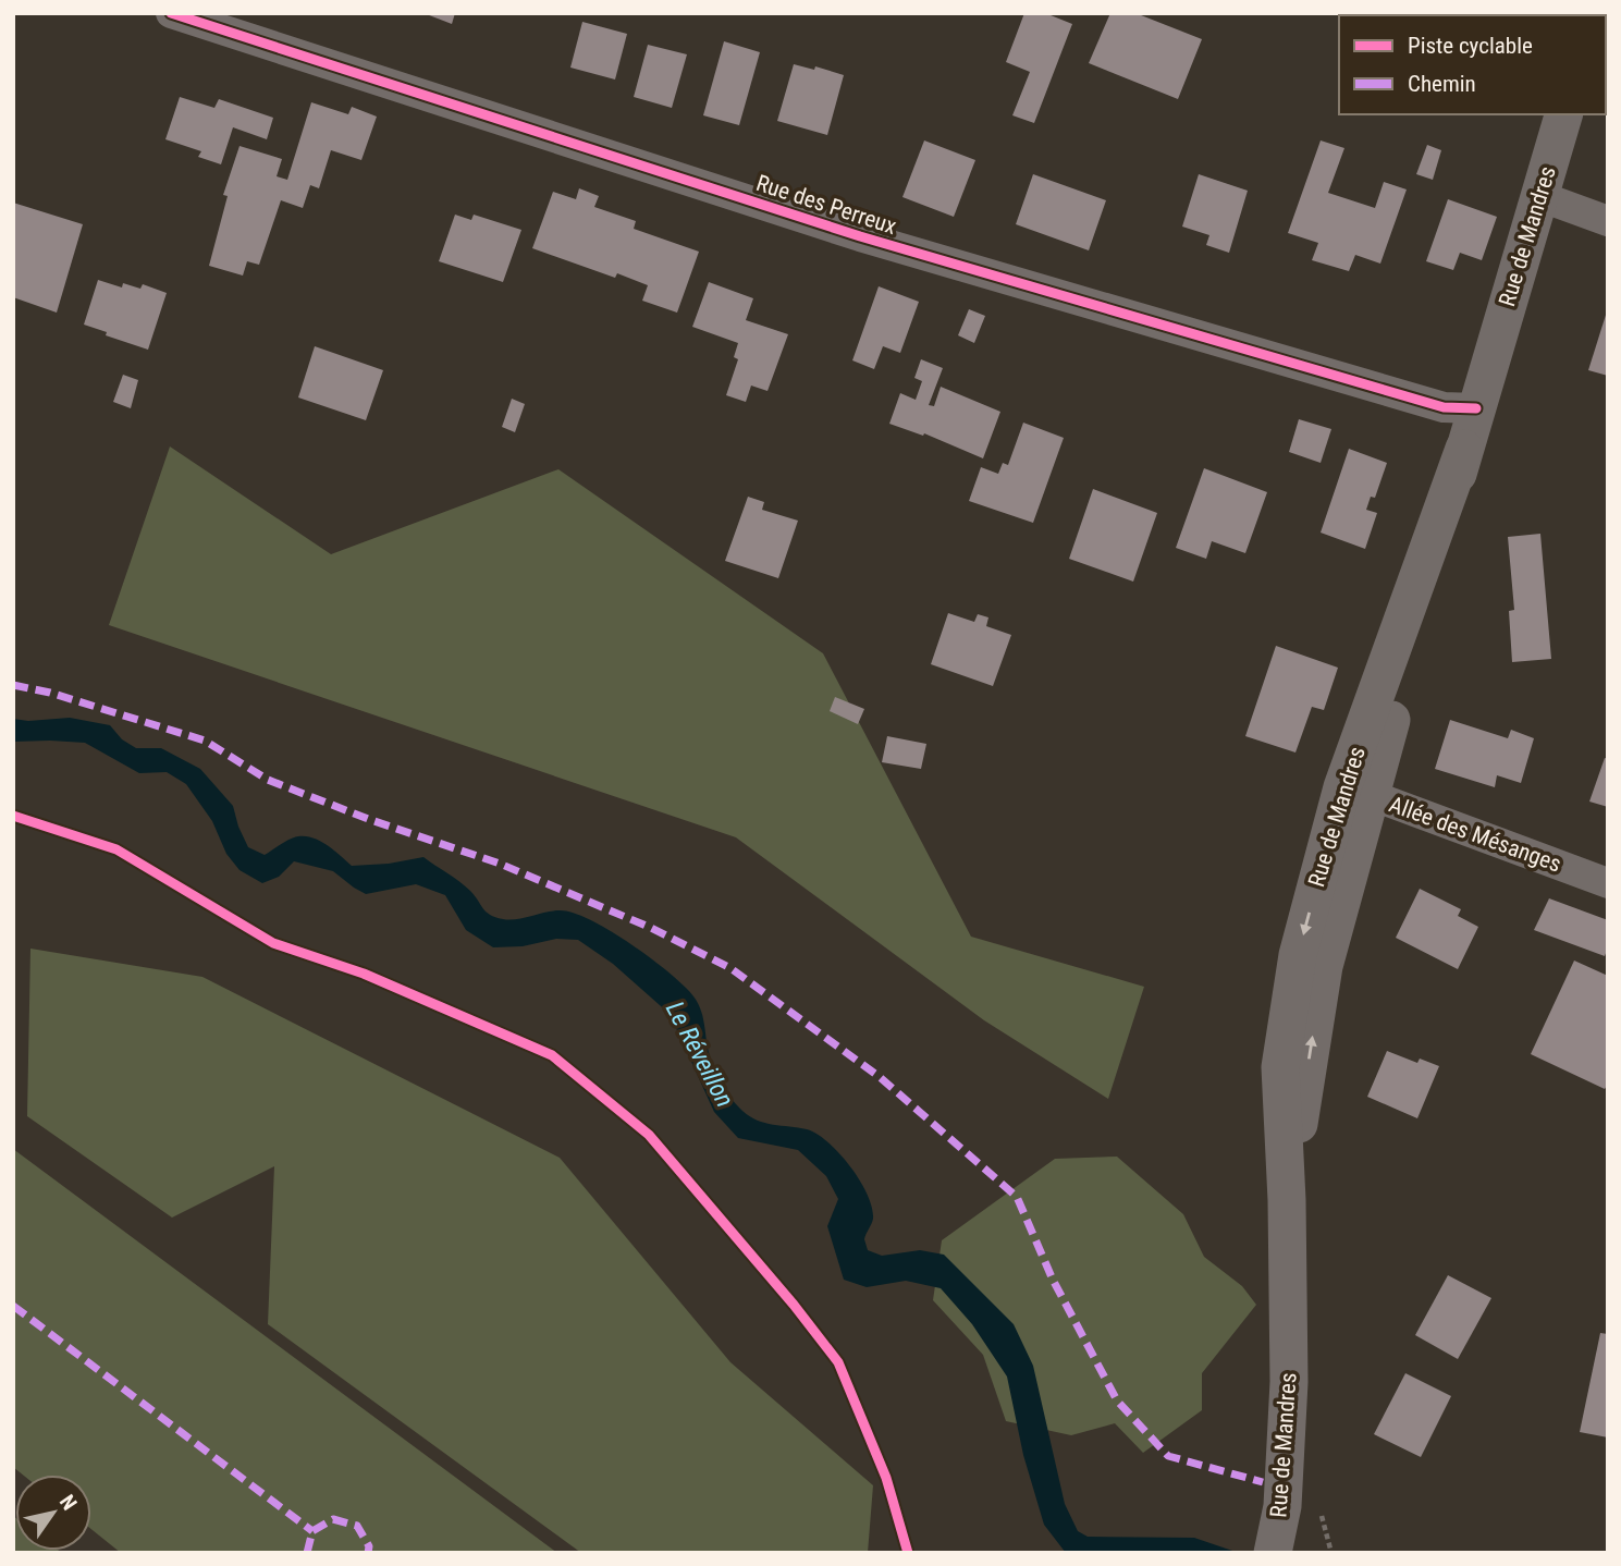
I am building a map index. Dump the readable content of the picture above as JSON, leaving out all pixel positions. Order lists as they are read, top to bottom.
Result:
{
  "streets": {
    "street": ["Rue des Perreux", "Rue de Mandres", "Allée des Mésanges"]
  },
  "crossings": [
    ["Rue des Perreux", "Rue de Mandres"],
    ["Rue de Mandres", "Allée des Mésanges"]
  ],
  "water": ["Le Réveillon"],
  "legend": ["Piste cyclable", "Chemin"],
  "north": "top right"
}
